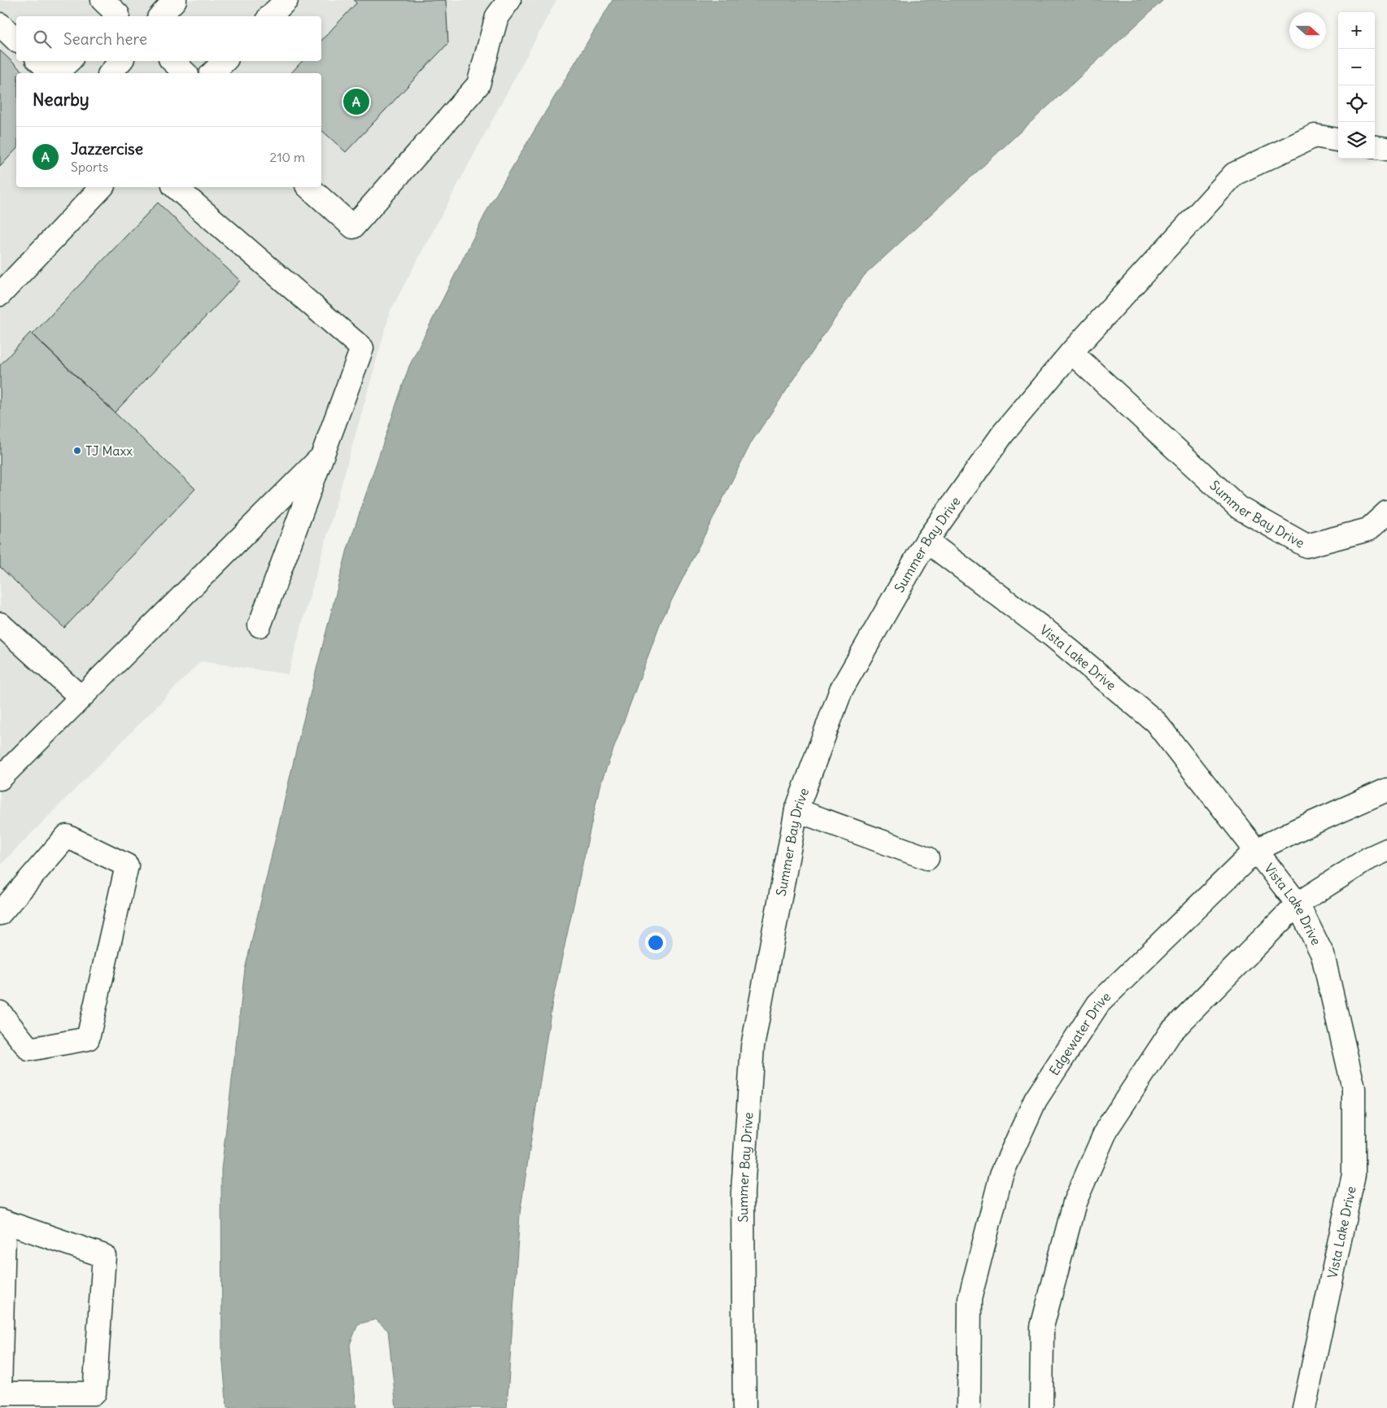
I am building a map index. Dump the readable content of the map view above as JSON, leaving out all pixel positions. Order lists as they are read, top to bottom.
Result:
{
  "streets": {
    "street": ["Summer Bay Drive", "Vista Lake Drive", "Edgewater Drive"]
  },
  "crossings": [
    ["Summer Bay Drive", "Vista Lake Drive"],
    ["Vista Lake Drive", "Edgewater Drive"]
  ],
  "places": ["TJ Maxx"],
  "north": "right",
  "page": {
    "map_buttons": ["+", "−"],
    "search": "Search here",
    "heading": "Nearby",
    "pins": "A",
    "list": [
      {
        "mark": "A",
        "name": "Jazzercise",
        "note": "Sports",
        "value": "210 m"
      }
    ]
  }
}
